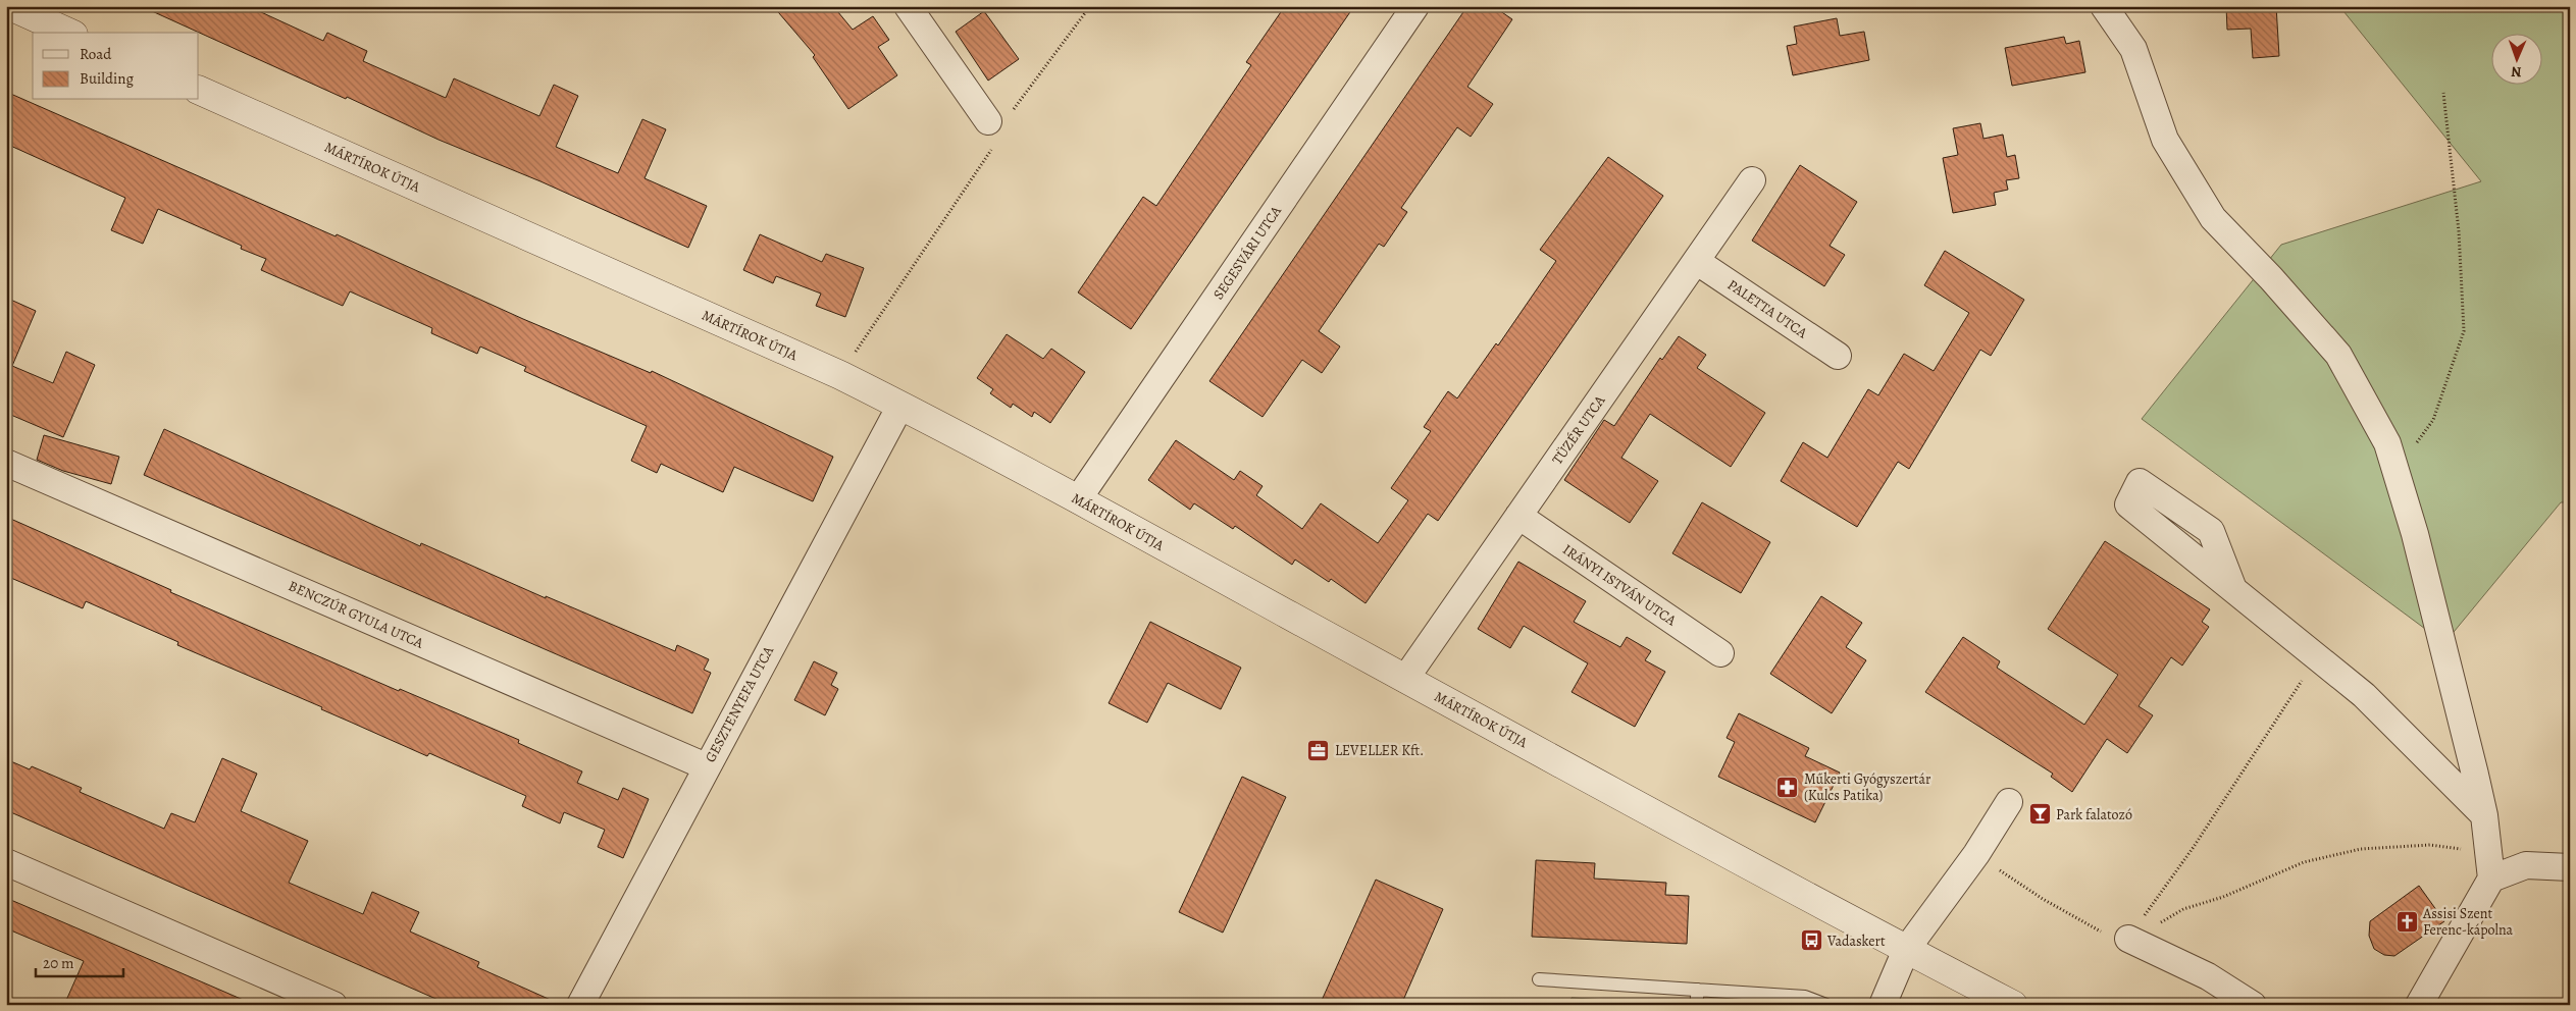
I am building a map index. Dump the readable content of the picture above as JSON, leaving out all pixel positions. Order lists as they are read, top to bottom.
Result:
{
  "streets": {
    "street": [
      "MÁRTÍROK ÚTJA",
      "SEGESVÁRI UTCA",
      "PALETTA UTCA",
      "TÜZÉR UTCA",
      "IRÁNYI ISTVÁN UTCA",
      "BENCZÚR GYULA UTCA",
      "GESZTENYEFA UTCA"
    ]
  },
  "crossings": [
    ["MÁRTÍROK ÚTJA", "SEGESVÁRI UTCA"],
    ["MÁRTÍROK ÚTJA", "TÜZÉR UTCA"],
    ["MÁRTÍROK ÚTJA", "GESZTENYEFA UTCA"],
    ["PALETTA UTCA", "TÜZÉR UTCA"],
    ["TÜZÉR UTCA", "IRÁNYI ISTVÁN UTCA"],
    ["BENCZÚR GYULA UTCA", "GESZTENYEFA UTCA"]
  ],
  "places": {
    "office": ["LEVELLER Kft."],
    "pharmacy": ["Műkerti Gyógyszertár (Kulcs Patika)"],
    "bar": ["Park falatozó"],
    "church": ["Assisi Szent Ferenc-kápolna"],
    "bus stop": ["Vadaskert"]
  },
  "legend": ["Road", "Building"],
  "scale_bar": "20 m",
  "north": "bottom"
}
